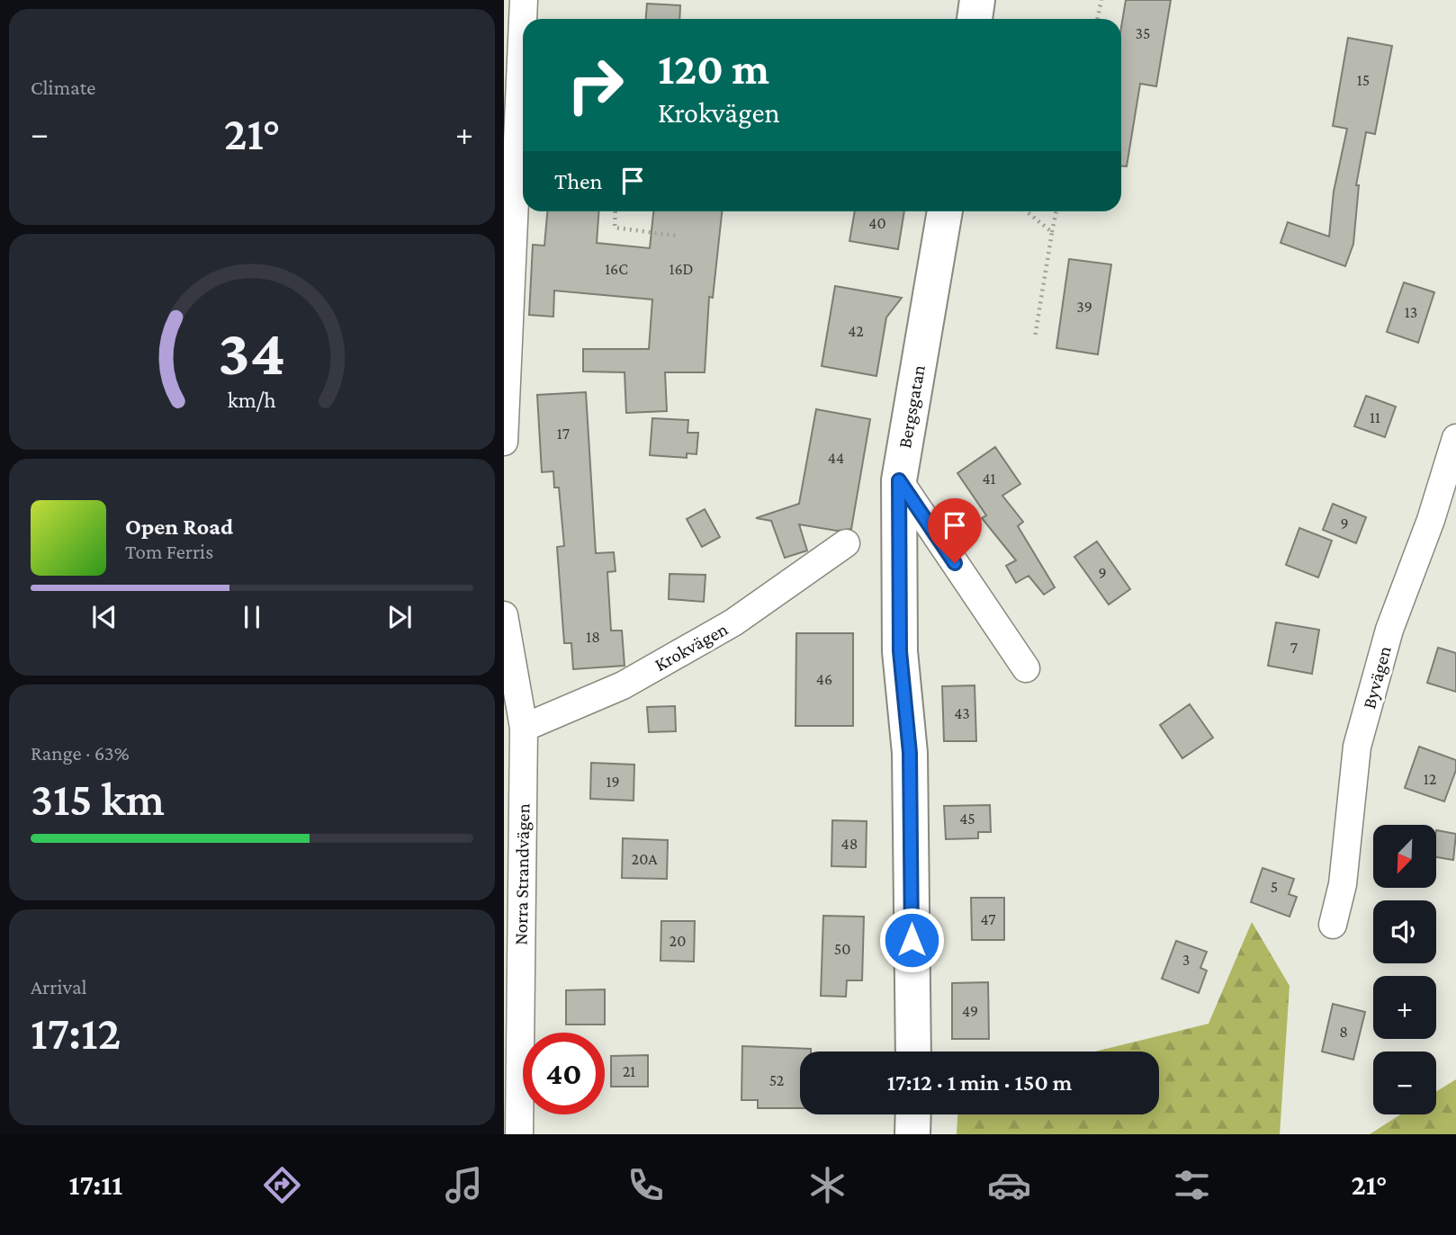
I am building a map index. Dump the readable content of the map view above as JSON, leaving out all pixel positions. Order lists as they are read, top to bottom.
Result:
{
  "streets": {
    "street": [
      "Bergsgatan",
      "Krokvägen",
      "Byvägen",
      "Norra Strandvägen"
    ]
  },
  "crossings": [
    ["Krokvägen", "Norra Strandvägen"]
  ],
  "house_numbers": [
    "35",
    "15",
    "40",
    "16C",
    "16D",
    "39",
    "13",
    "42",
    "11",
    "17",
    "44",
    "41",
    "9",
    "9",
    "18",
    "7",
    "46",
    "43",
    "12",
    "19",
    "45",
    "48",
    "20A",
    "5",
    "47",
    "20",
    "50",
    "3",
    "49",
    "8",
    "21",
    "52"
  ],
  "north": "bottom left",
  "page": {
    "tile": [
      "Climate",
      ["Range · 63%", "315 km"],
      ["Arrival", "17:12"]
    ],
    "turn": ["120 m", "Krokvägen"],
    "heat": ["−", "21°", "+"],
    "then": "Then",
    "song": ["Open Road", "Tom Ferris"],
    "map_buttons": ["+", "−"],
    "limit": "40",
    "trip": "17:12 · 1 min · 150 m",
    "tabs": ["17:11", "21°"],
    "gauge": ["34", "km/h"]
  }
}
